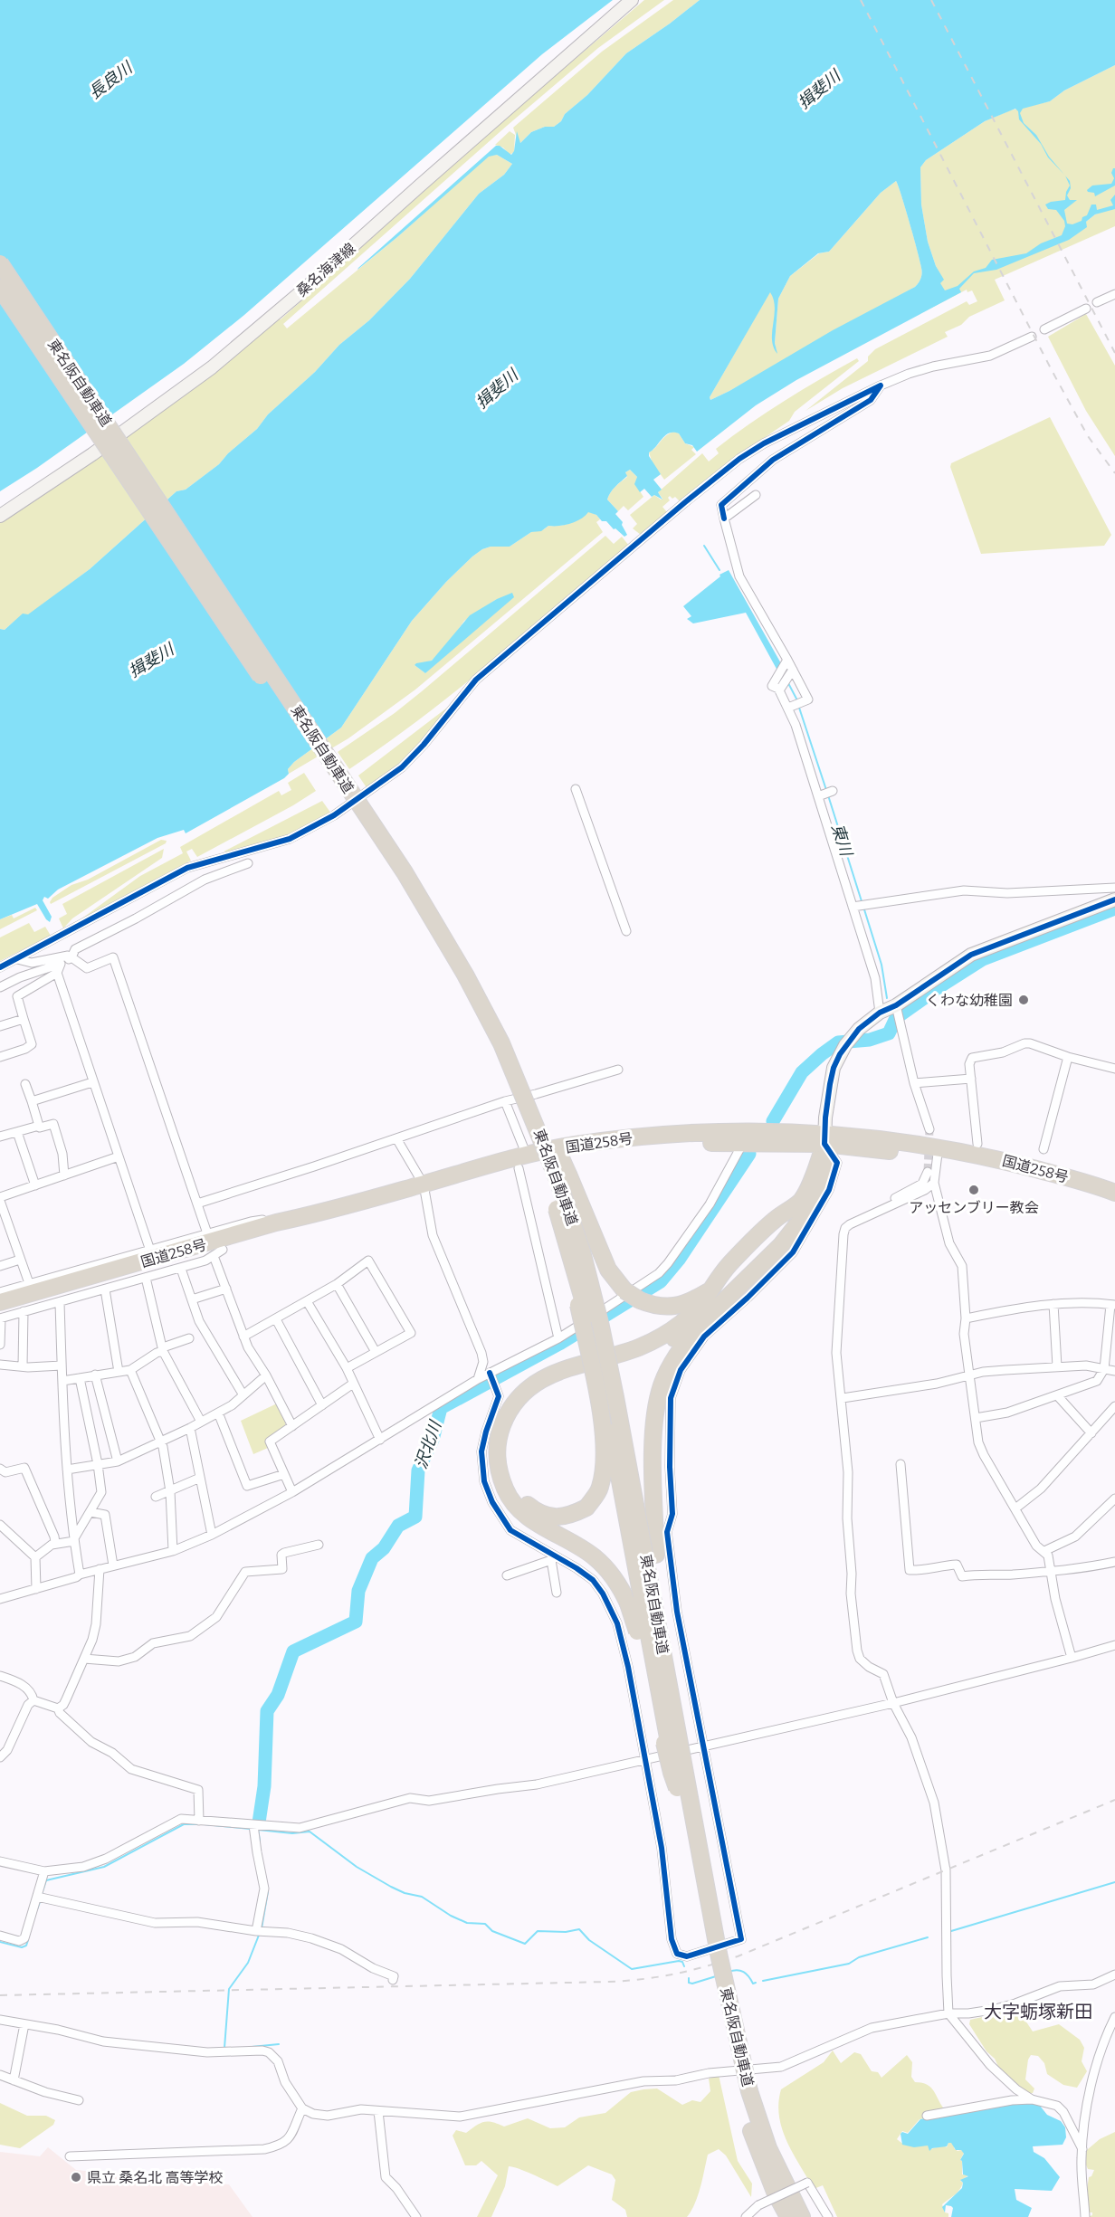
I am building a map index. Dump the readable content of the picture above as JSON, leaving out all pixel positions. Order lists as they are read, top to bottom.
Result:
{
  "streets": {
    "highway": ["東名阪自動車道", "国道258号"],
    "main road": ["桑名海津線"]
  },
  "districts": ["大字蛎塚新田"],
  "water": [
    "長良川",
    "揖斐川",
    "東川",
    "沢北川"
  ],
  "places": ["くわな幼稚園", "アッセンブリー教会", "県立 桑名北 高等学校"]
}
